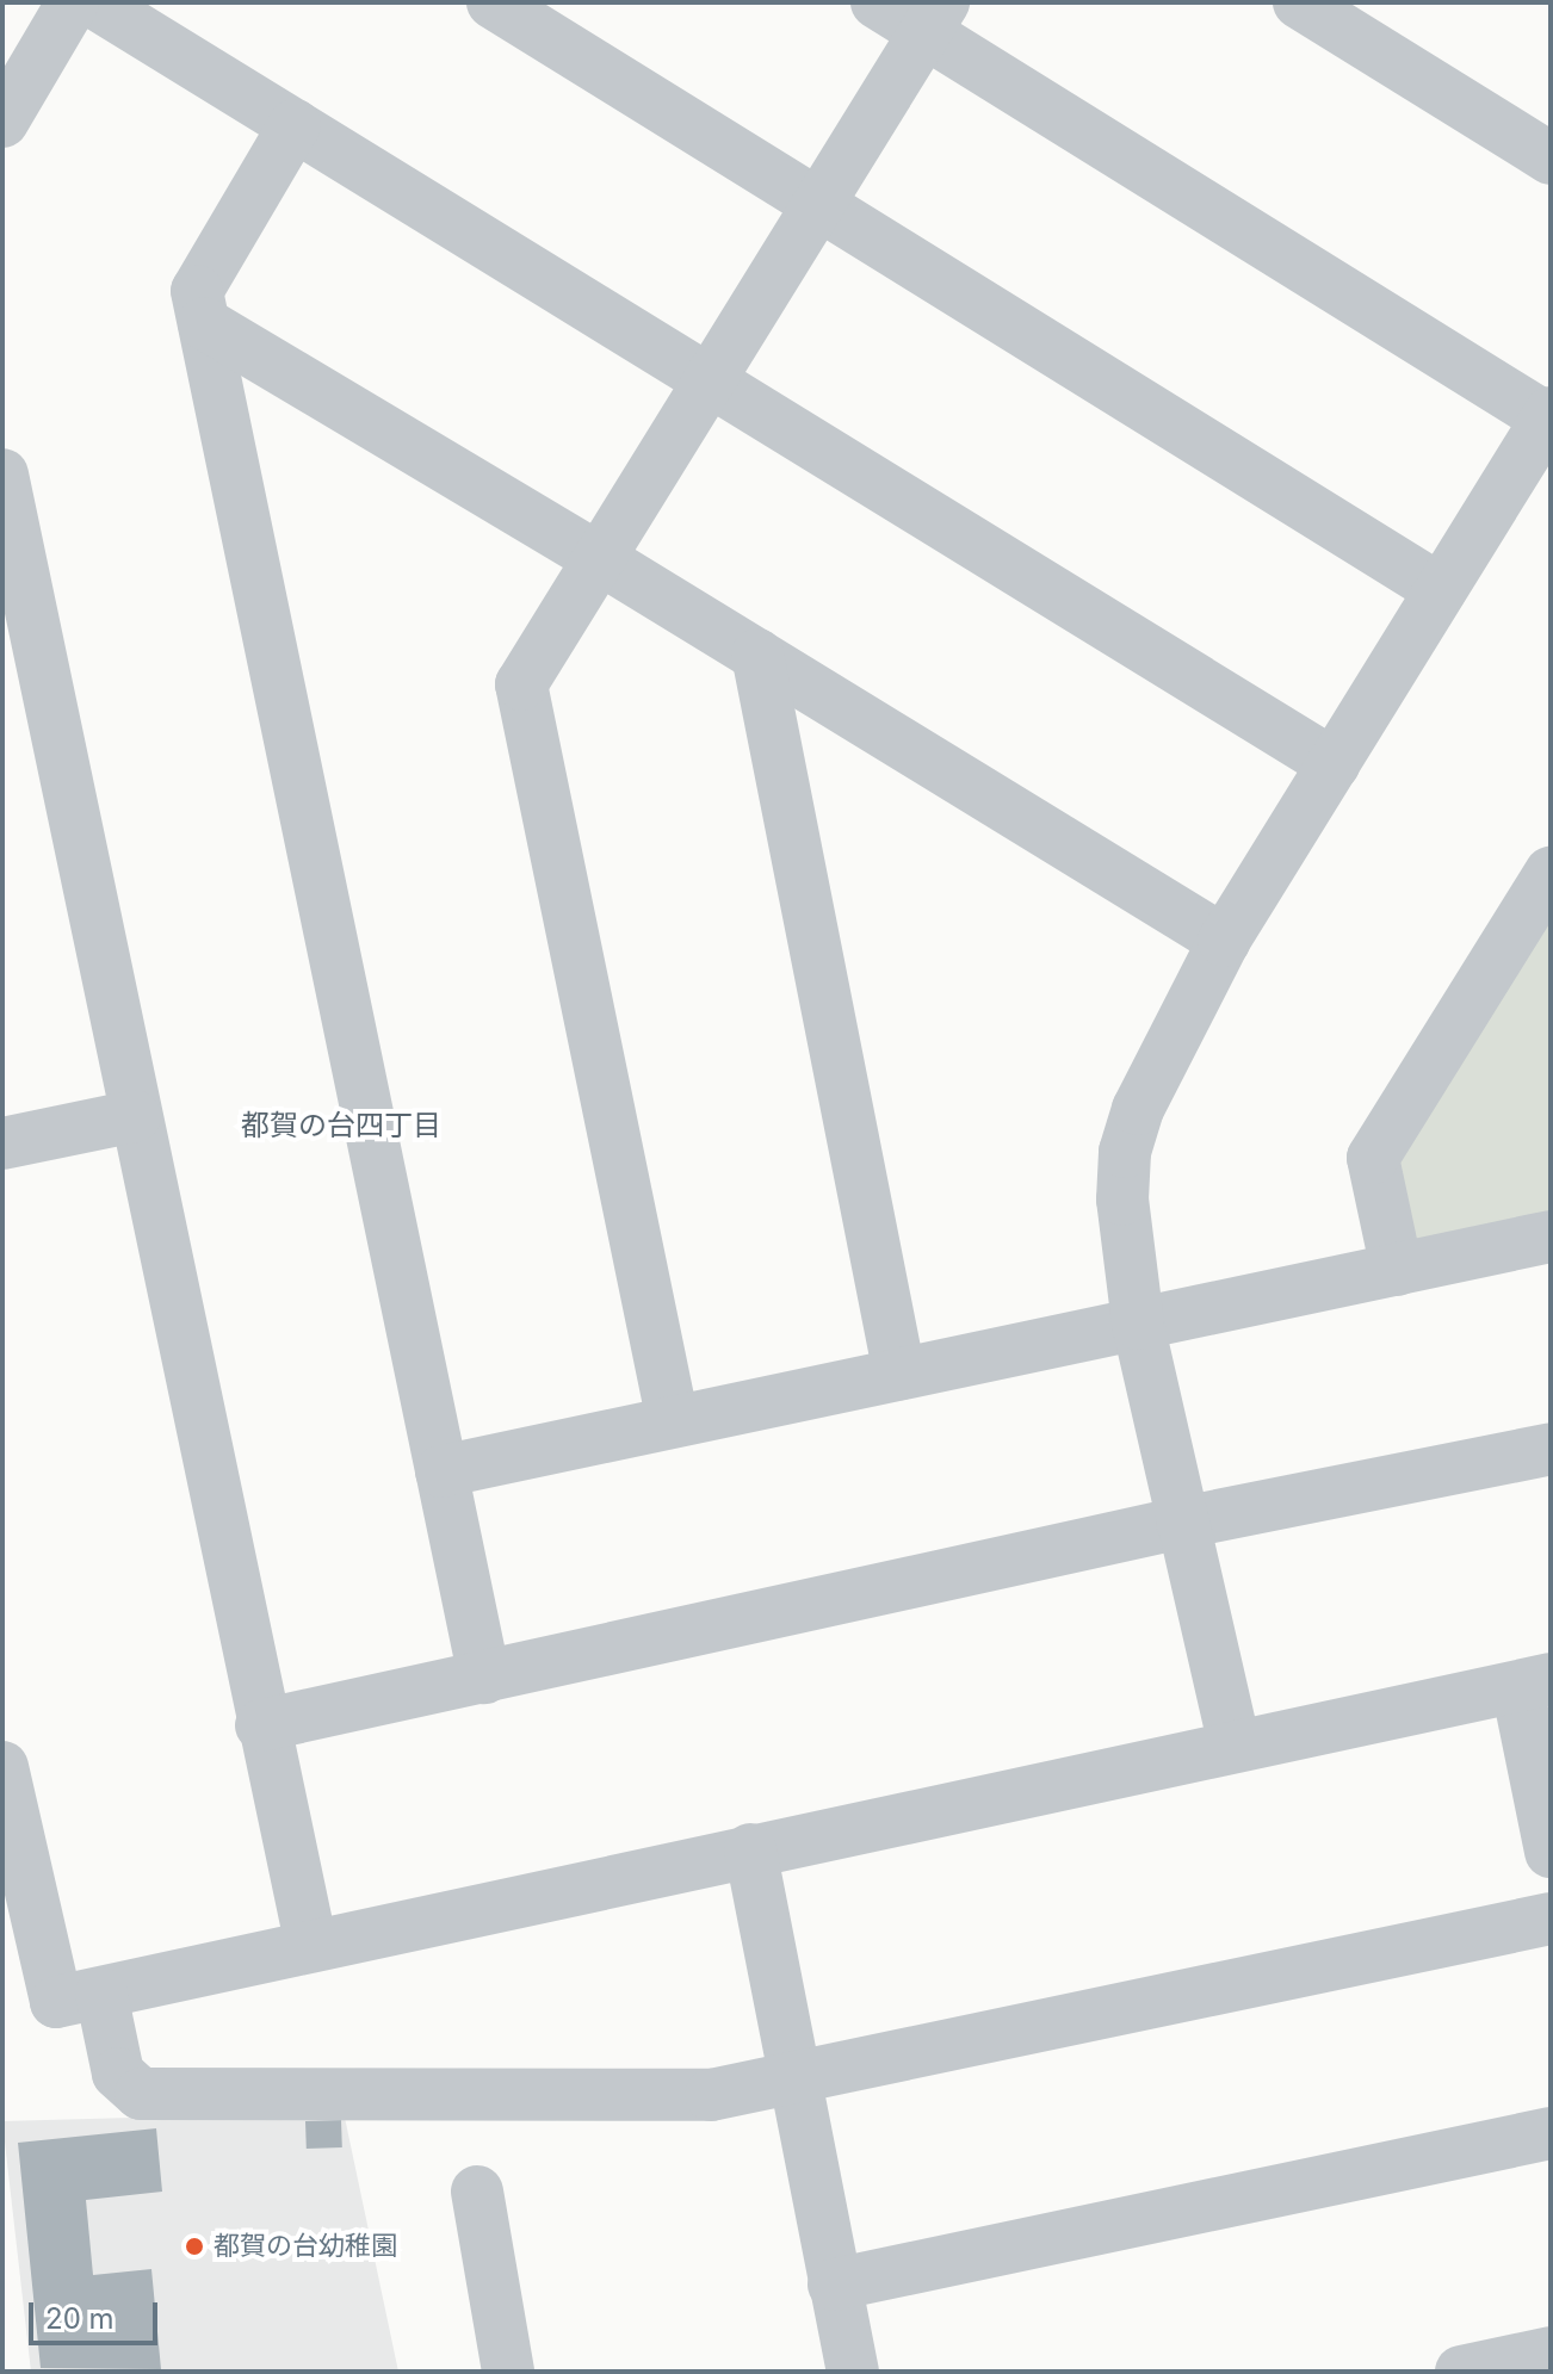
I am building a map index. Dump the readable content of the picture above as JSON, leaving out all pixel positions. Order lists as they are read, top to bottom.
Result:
{
  "districts": ["都賀の台四丁目"],
  "places": ["都賀の台幼稚園"],
  "scale_bar": "20 m"
}
